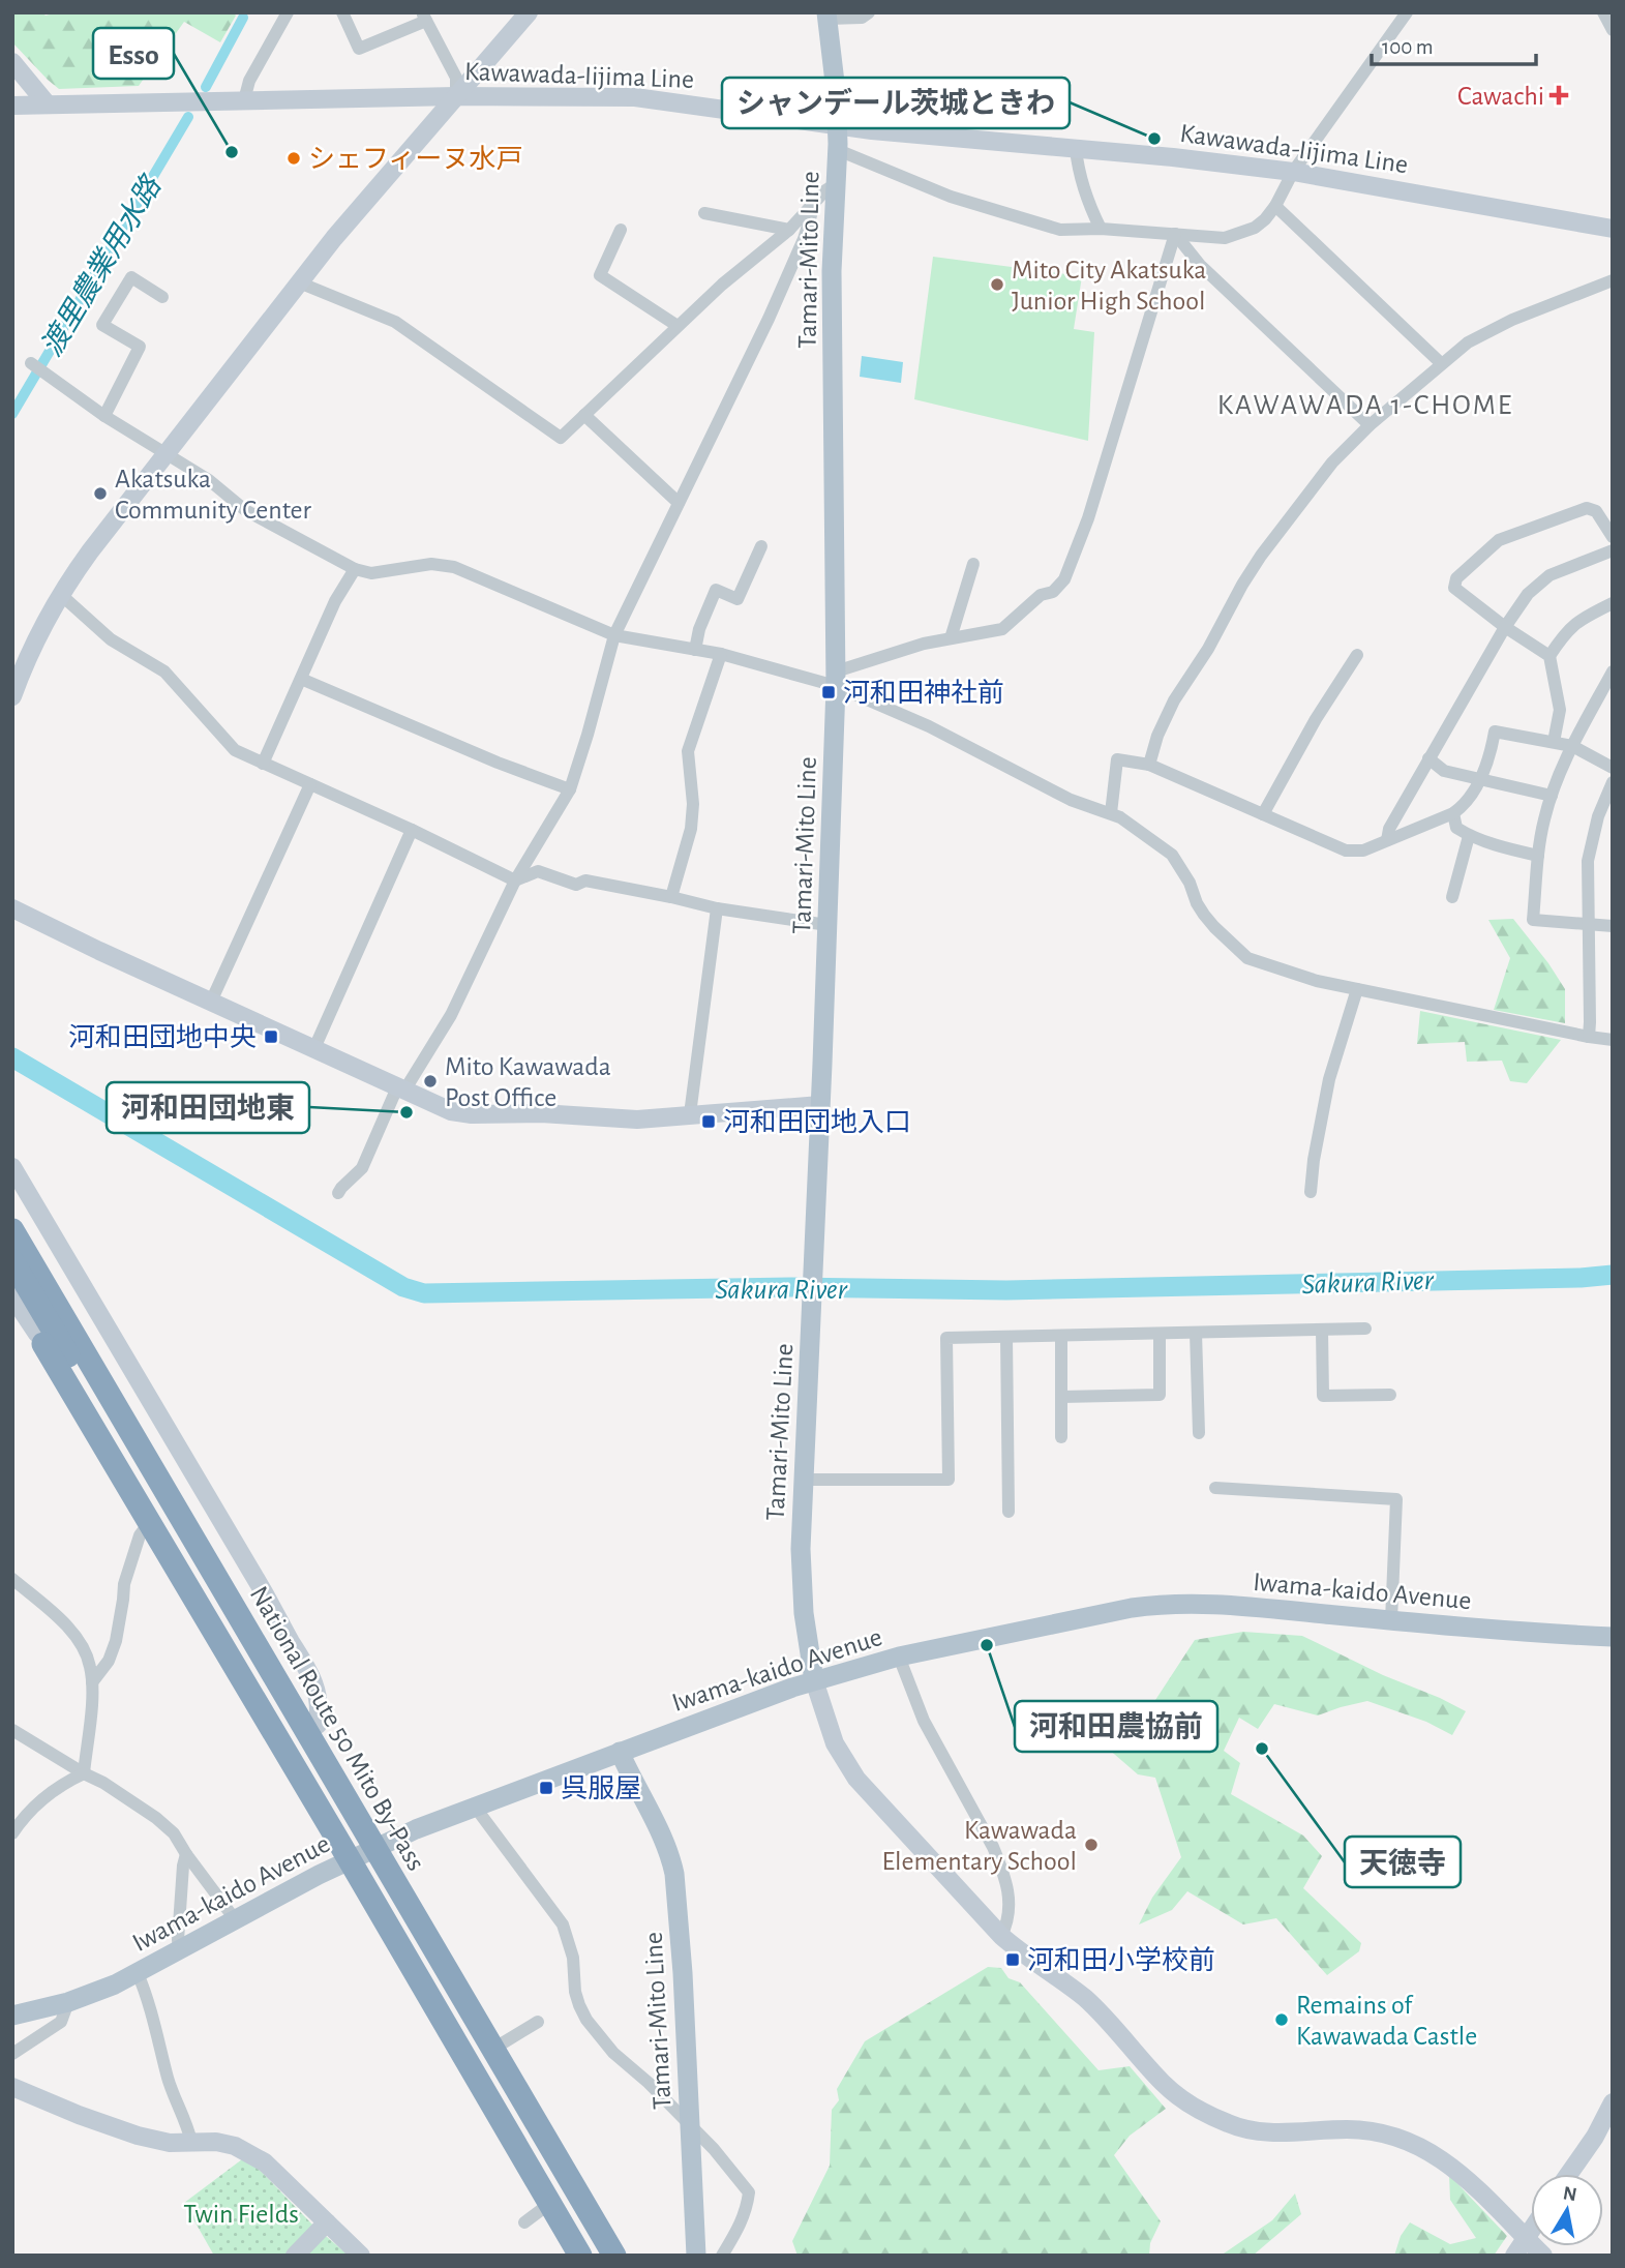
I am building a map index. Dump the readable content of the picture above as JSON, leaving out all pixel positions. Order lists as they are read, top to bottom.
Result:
{
  "streets": {
    "highway": ["National Route 50 Mito By-Pass"],
    "main road": ["Tamari-Mito Line", "Iwama-kaido Avenue"],
    "street": ["Kawawada-Iijima Line"]
  },
  "crossings": [
    ["Kawawada-Iijima Line", "Tamari-Mito Line"],
    ["Tamari-Mito Line", "Iwama-kaido Avenue"]
  ],
  "districts": ["KAWAWADA 1-CHOME"],
  "water": ["渡里農業用水路", "Sakura River"],
  "parks": ["Twin Fields"],
  "places": {
    "health": ["Cawachi"],
    "other": [
      "シャンデール茨城ときわ",
      "Esso",
      "シェフィーヌ水戸",
      "Mito City Akatsuka Junior High School",
      "Akatsuka Community Center",
      "Mito Kawawada Post Office",
      "河和田団地東",
      "河和田農協前",
      "天徳寺",
      "Kawawada Elementary School",
      "Remains of Kawawada Castle"
    ],
    "transit": [
      "河和田神社前",
      "河和田団地中央",
      "河和田団地入口",
      "呉服屋",
      "河和田小学校前"
    ]
  },
  "scale_bar": "100 m",
  "north": "top"
}
